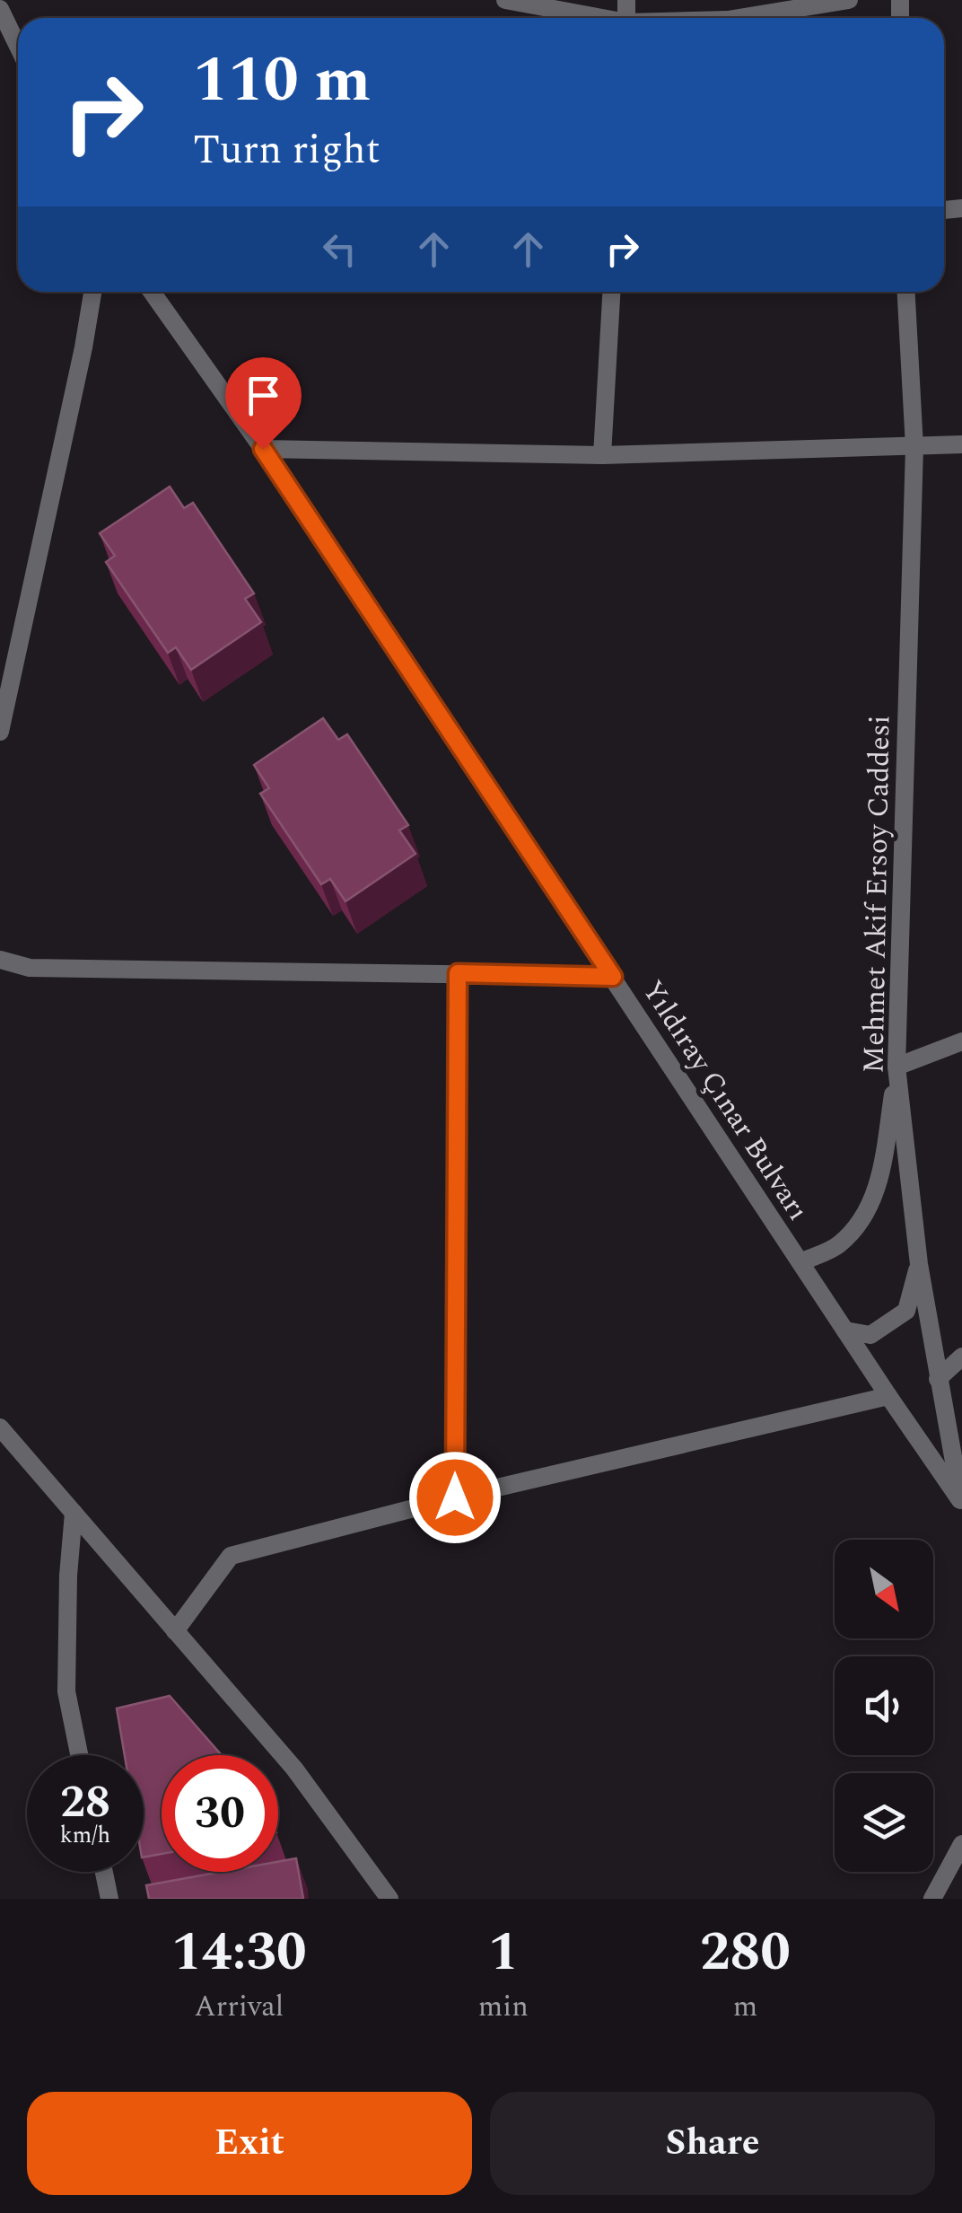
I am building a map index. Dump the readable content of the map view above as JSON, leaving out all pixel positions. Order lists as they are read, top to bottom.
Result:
{
  "streets": {
    "street": ["Mehmet Akif Ersoy Caddesi", "Yıldıray Çınar Bulvarı"]
  },
  "crossings": [
    ["Mehmet Akif Ersoy Caddesi", "Yıldıray Çınar Bulvarı"]
  ],
  "north": "bottom right",
  "page": {
    "turn": ["110 m", "Turn right"],
    "speed": "28 km/h",
    "limit": "30",
    "eta": [
      "14:30",
      "Arrival",
      "1",
      "min",
      "280",
      "m"
    ],
    "buttons": ["Exit", "Share"]
  }
}
